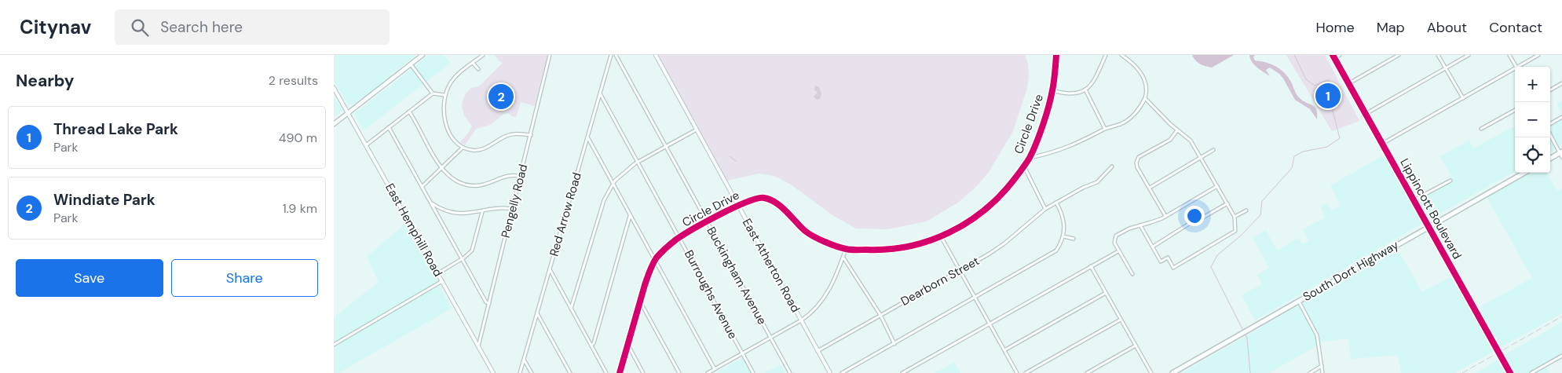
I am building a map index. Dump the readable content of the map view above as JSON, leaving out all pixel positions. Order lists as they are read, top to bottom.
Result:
{
  "streets": {
    "main road": ["South Dort Highway"],
    "street": [
      "Circle Drive",
      "Pengelly Road",
      "Lippincott Boulevard",
      "Red Arrow Road",
      "East Hemphill Road",
      "East Atherton Road",
      "Buckingham Avenue",
      "Dearborn Street",
      "Burroughs Avenue"
    ]
  },
  "crossings": [
    ["Circle Drive", "East Atherton Road"],
    ["Circle Drive", "Buckingham Avenue"],
    ["Circle Drive", "Burroughs Avenue"],
    ["Pengelly Road", "East Hemphill Road"],
    ["Lippincott Boulevard", "South Dort Highway"],
    ["Red Arrow Road", "Burroughs Avenue"],
    ["East Atherton Road", "Dearborn Street"]
  ],
  "page": {
    "header": "Citynav",
    "search": "Search here",
    "nav": [
      "Home",
      "Map",
      "About",
      "Contact"
    ],
    "heading": ["Nearby", "2 results"],
    "map_buttons": ["+", "−"],
    "pins": ["1", "2"],
    "list": [
      {
        "mark": "1",
        "name": "Thread Lake Park",
        "note": "Park",
        "value": "490 m"
      },
      {
        "mark": "2",
        "name": "Windiate Park",
        "note": "Park",
        "value": "1.9 km"
      }
    ],
    "buttons": ["Save", "Share"]
  }
}
